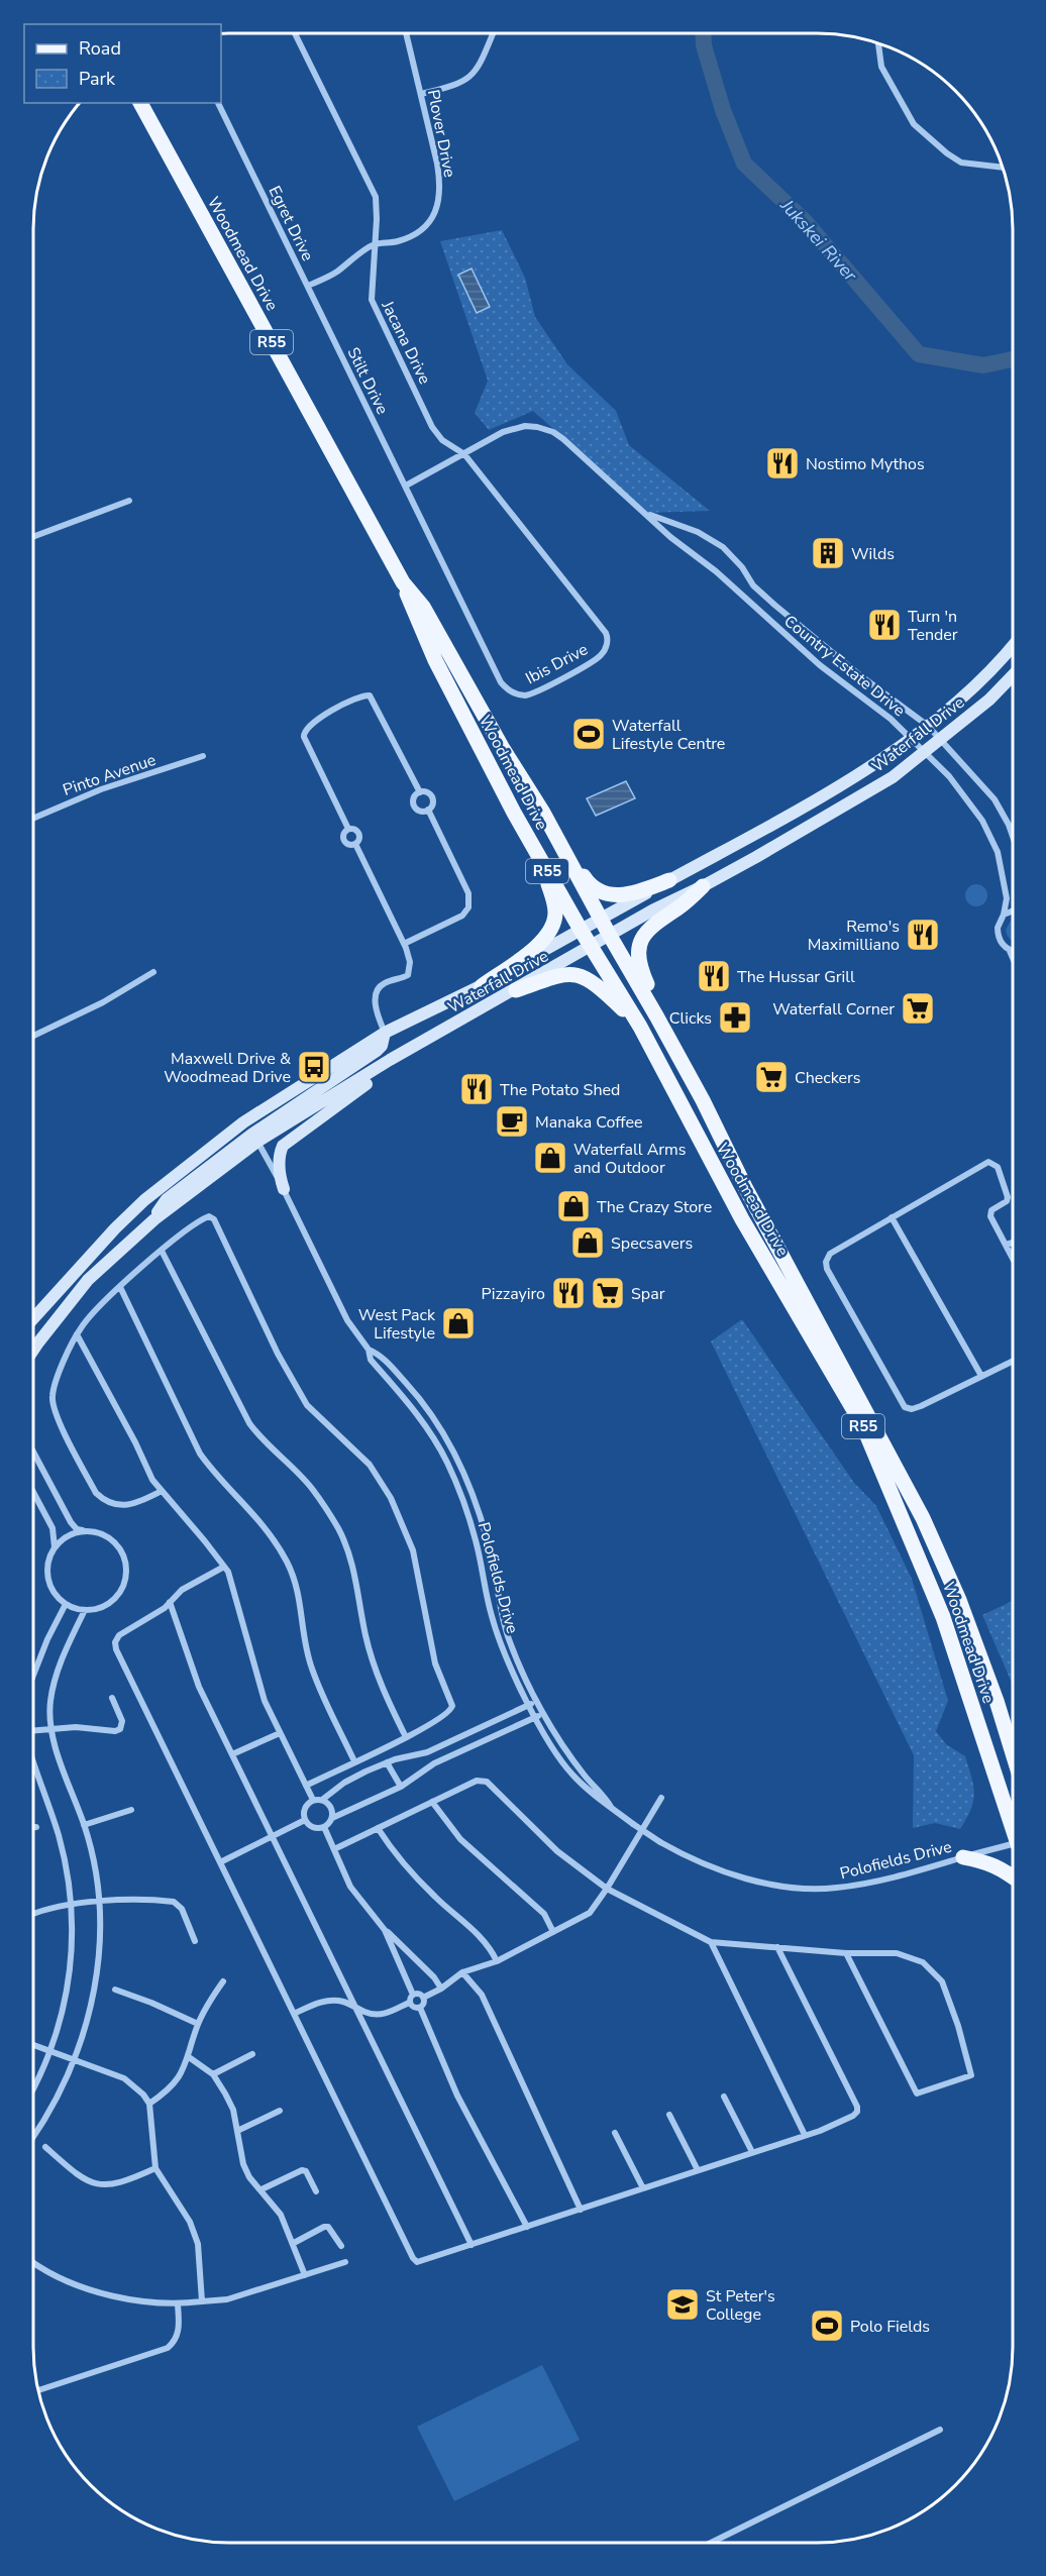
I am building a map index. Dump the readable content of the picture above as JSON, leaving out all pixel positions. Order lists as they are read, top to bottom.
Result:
{
  "streets": {
    "main road": ["Woodmead Drive", "R55", "Waterfall Drive"],
    "street": [
      "Plover Drive",
      "Egret Drive",
      "Jacana Drive",
      "Stilt Drive",
      "Ibis Drive",
      "Country Estate Drive",
      "Pinto Avenue",
      "Polofields Drive"
    ]
  },
  "crossings": [
    ["Plover Drive", "Egret Drive"],
    ["Plover Drive", "Jacana Drive"],
    ["Egret Drive", "Jacana Drive"],
    ["Egret Drive", "Stilt Drive"],
    ["Woodmead Drive", "Waterfall Drive"],
    ["Jacana Drive", "Ibis Drive"],
    ["Stilt Drive", "Ibis Drive"],
    ["Country Estate Drive", "Waterfall Drive"],
    ["Waterfall Drive", "Polofields Drive"]
  ],
  "water": ["Jukskei River"],
  "places": {
    "restaurant": [
      "Nostimo Mythos",
      "Turn 'n Tender",
      "Remo's Maximilliano",
      "The Hussar Grill",
      "The Potato Shed",
      "Pizzayiro"
    ],
    "building": ["Wilds"],
    "sports": ["Waterfall Lifestyle Centre", "Polo Fields"],
    "supermarket": ["Waterfall Corner", "Checkers", "Spar"],
    "pharmacy": ["Clicks"],
    "bus stop": ["Maxwell Drive & Woodmead Drive"],
    "cafe": ["Manaka Coffee"],
    "shop": [
      "Waterfall Arms and Outdoor",
      "The Crazy Store",
      "Specsavers",
      "West Pack Lifestyle"
    ],
    "school or university": ["St Peter's College"]
  },
  "legend": ["Road", "Park"]
}
